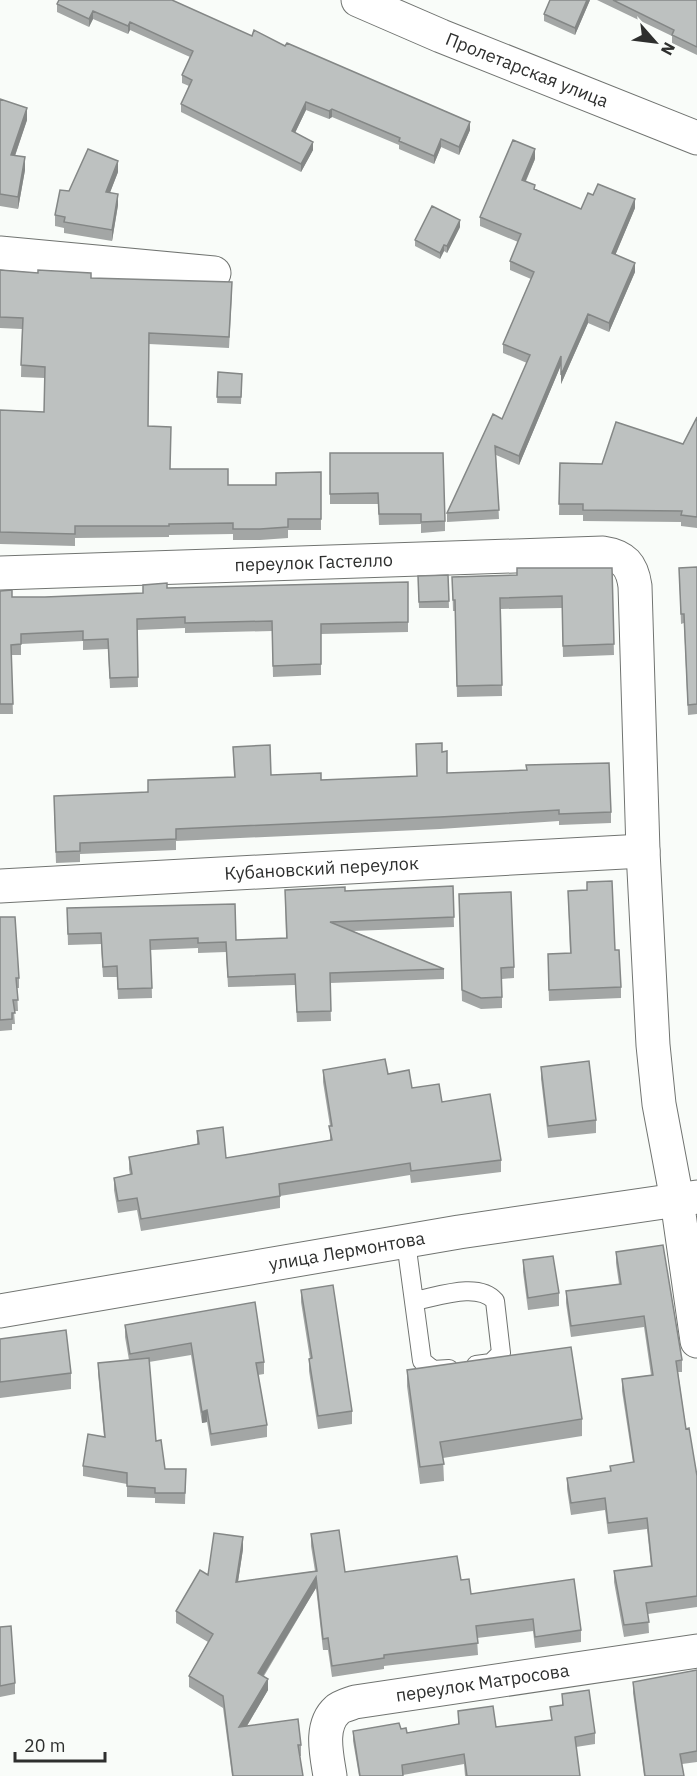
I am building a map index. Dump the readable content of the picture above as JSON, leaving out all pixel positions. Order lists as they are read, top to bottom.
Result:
{
  "streets": {
    "street": [
      "Пролетарская улица",
      "переулок Гастелло",
      "Кубановский переулок",
      "улица Лермонтова",
      "переулок Матросова"
    ]
  },
  "crossings": [
    ["переулок Гастелло", "Кубановский переулок"]
  ],
  "scale_bar": "20 m",
  "north": "bottom right"
}
